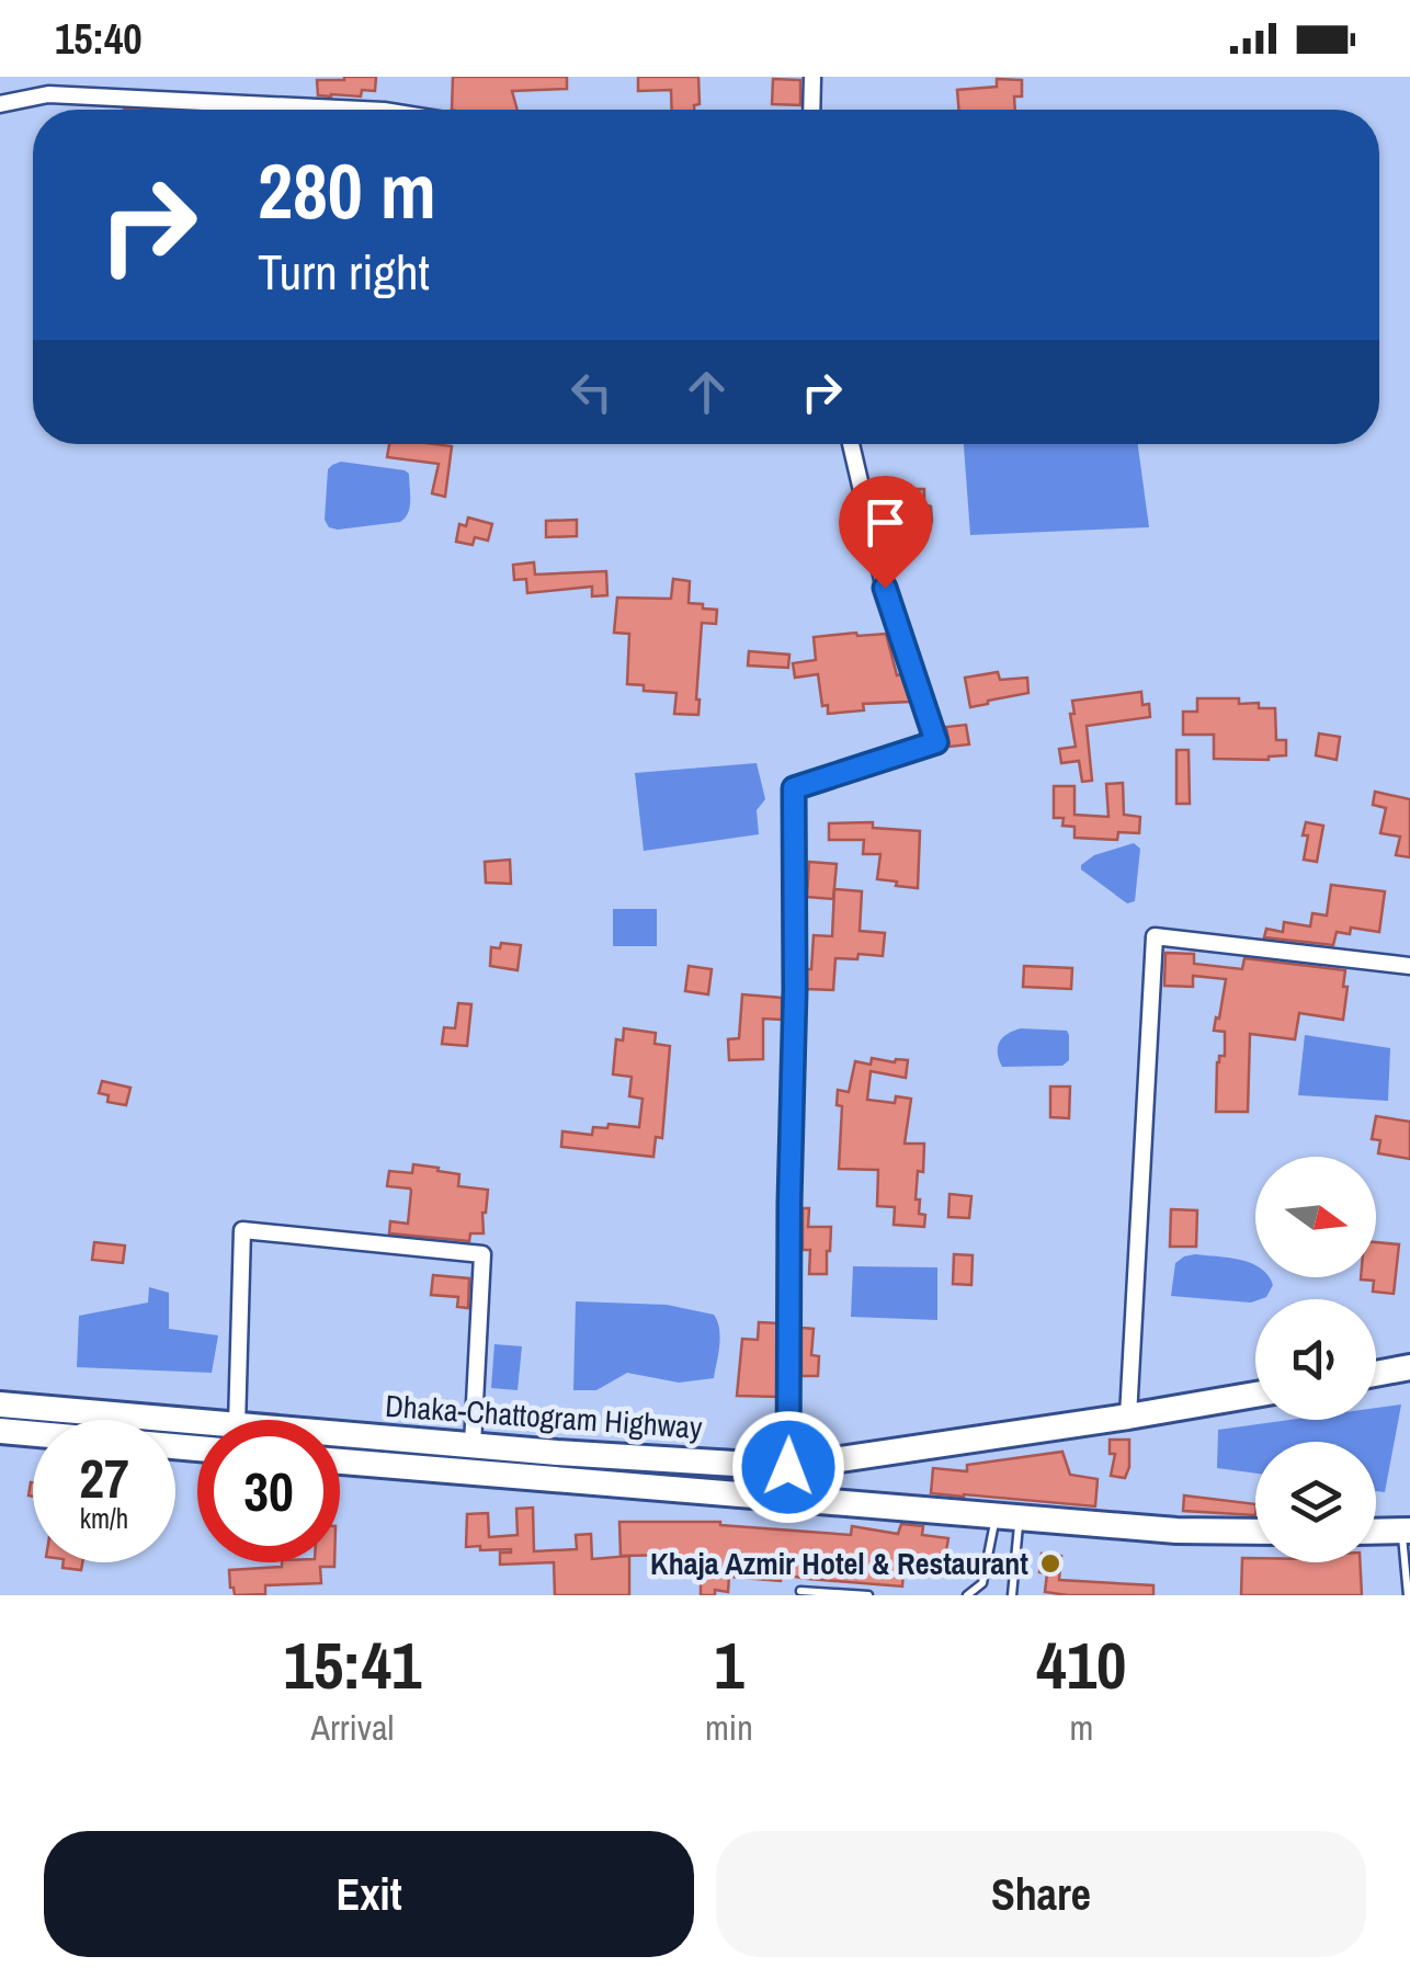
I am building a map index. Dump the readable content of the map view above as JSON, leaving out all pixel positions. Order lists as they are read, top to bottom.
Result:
{
  "streets": {
    "highway": ["Dhaka-Chattogram Highway"]
  },
  "places": ["Khaja Azmir Hotel & Restaurant"],
  "north": "right",
  "page": {
    "status": "15:40",
    "turn": ["280 m", "Turn right"],
    "speed": "27 km/h",
    "limit": "30",
    "eta": [
      "15:41",
      "Arrival",
      "1",
      "min",
      "410",
      "m"
    ],
    "buttons": ["Exit", "Share"]
  }
}
